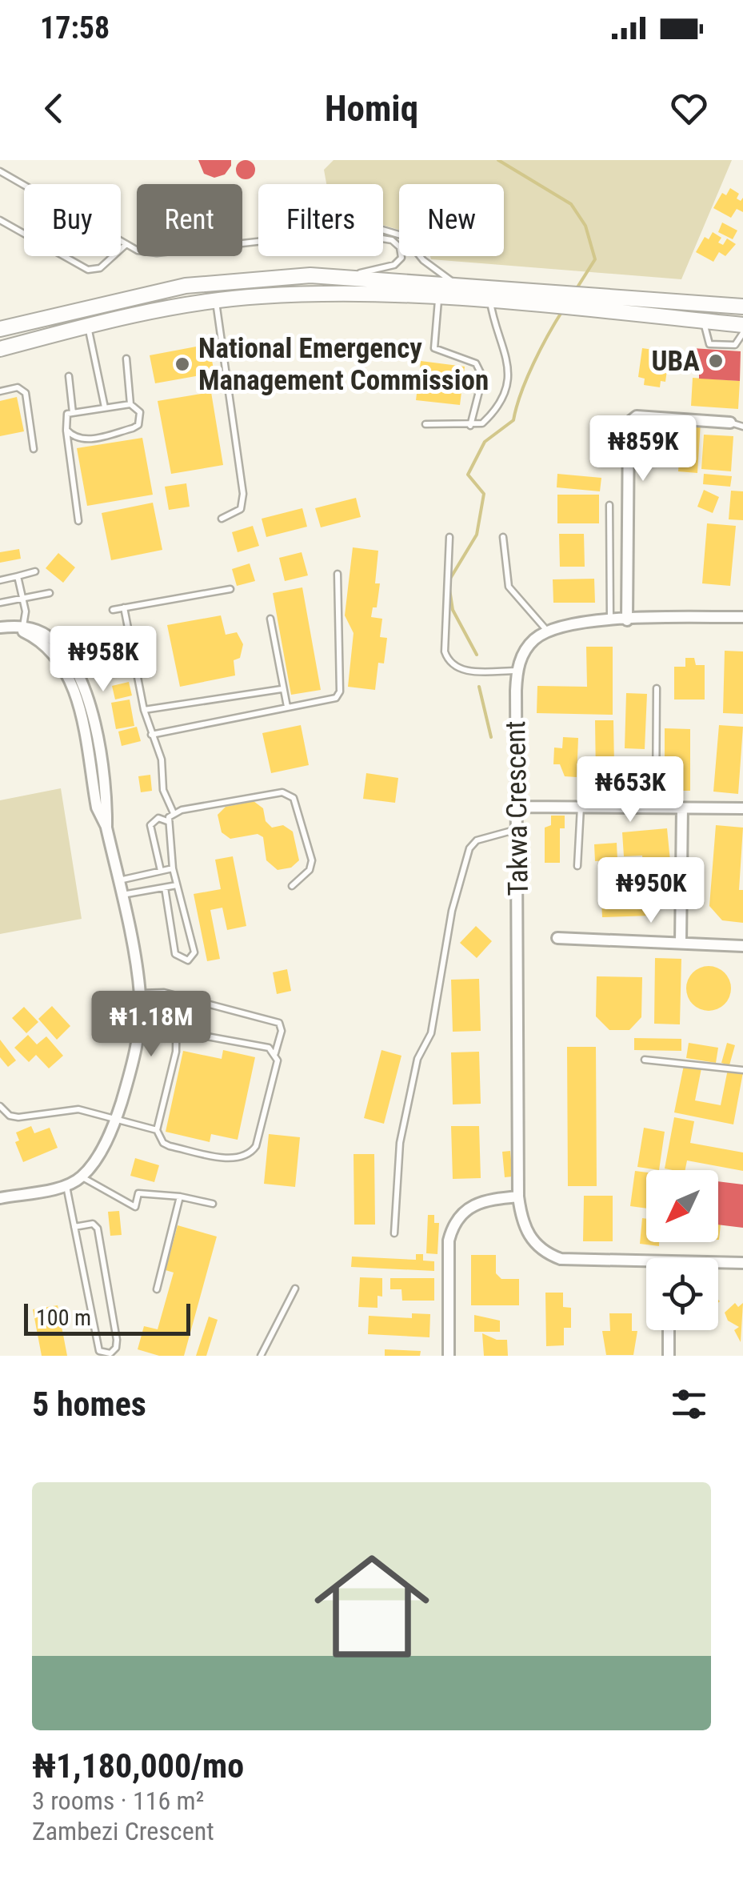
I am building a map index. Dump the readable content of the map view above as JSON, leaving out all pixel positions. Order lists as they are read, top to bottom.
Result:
{
  "streets": {
    "street": ["Takwa Crescent"]
  },
  "places": ["UBA", "National Emergency Management Commission"],
  "scale_bar": "100 m",
  "north": "bottom left",
  "page": {
    "status": "17:58",
    "header": "Homiq",
    "chip": [
      "Buy",
      "Rent",
      "Filters",
      "New"
    ],
    "price": [
      "₦859K",
      "₦958K",
      "₦653K",
      "₦950K",
      "₦1.18M"
    ],
    "scale": "100 m",
    "heading": "5 homes",
    "list": [
      {
        "name": "₦1,180,000/mo",
        "note": "3 rooms · 116 m² · Zambezi Crescent"
      }
    ]
  }
}
